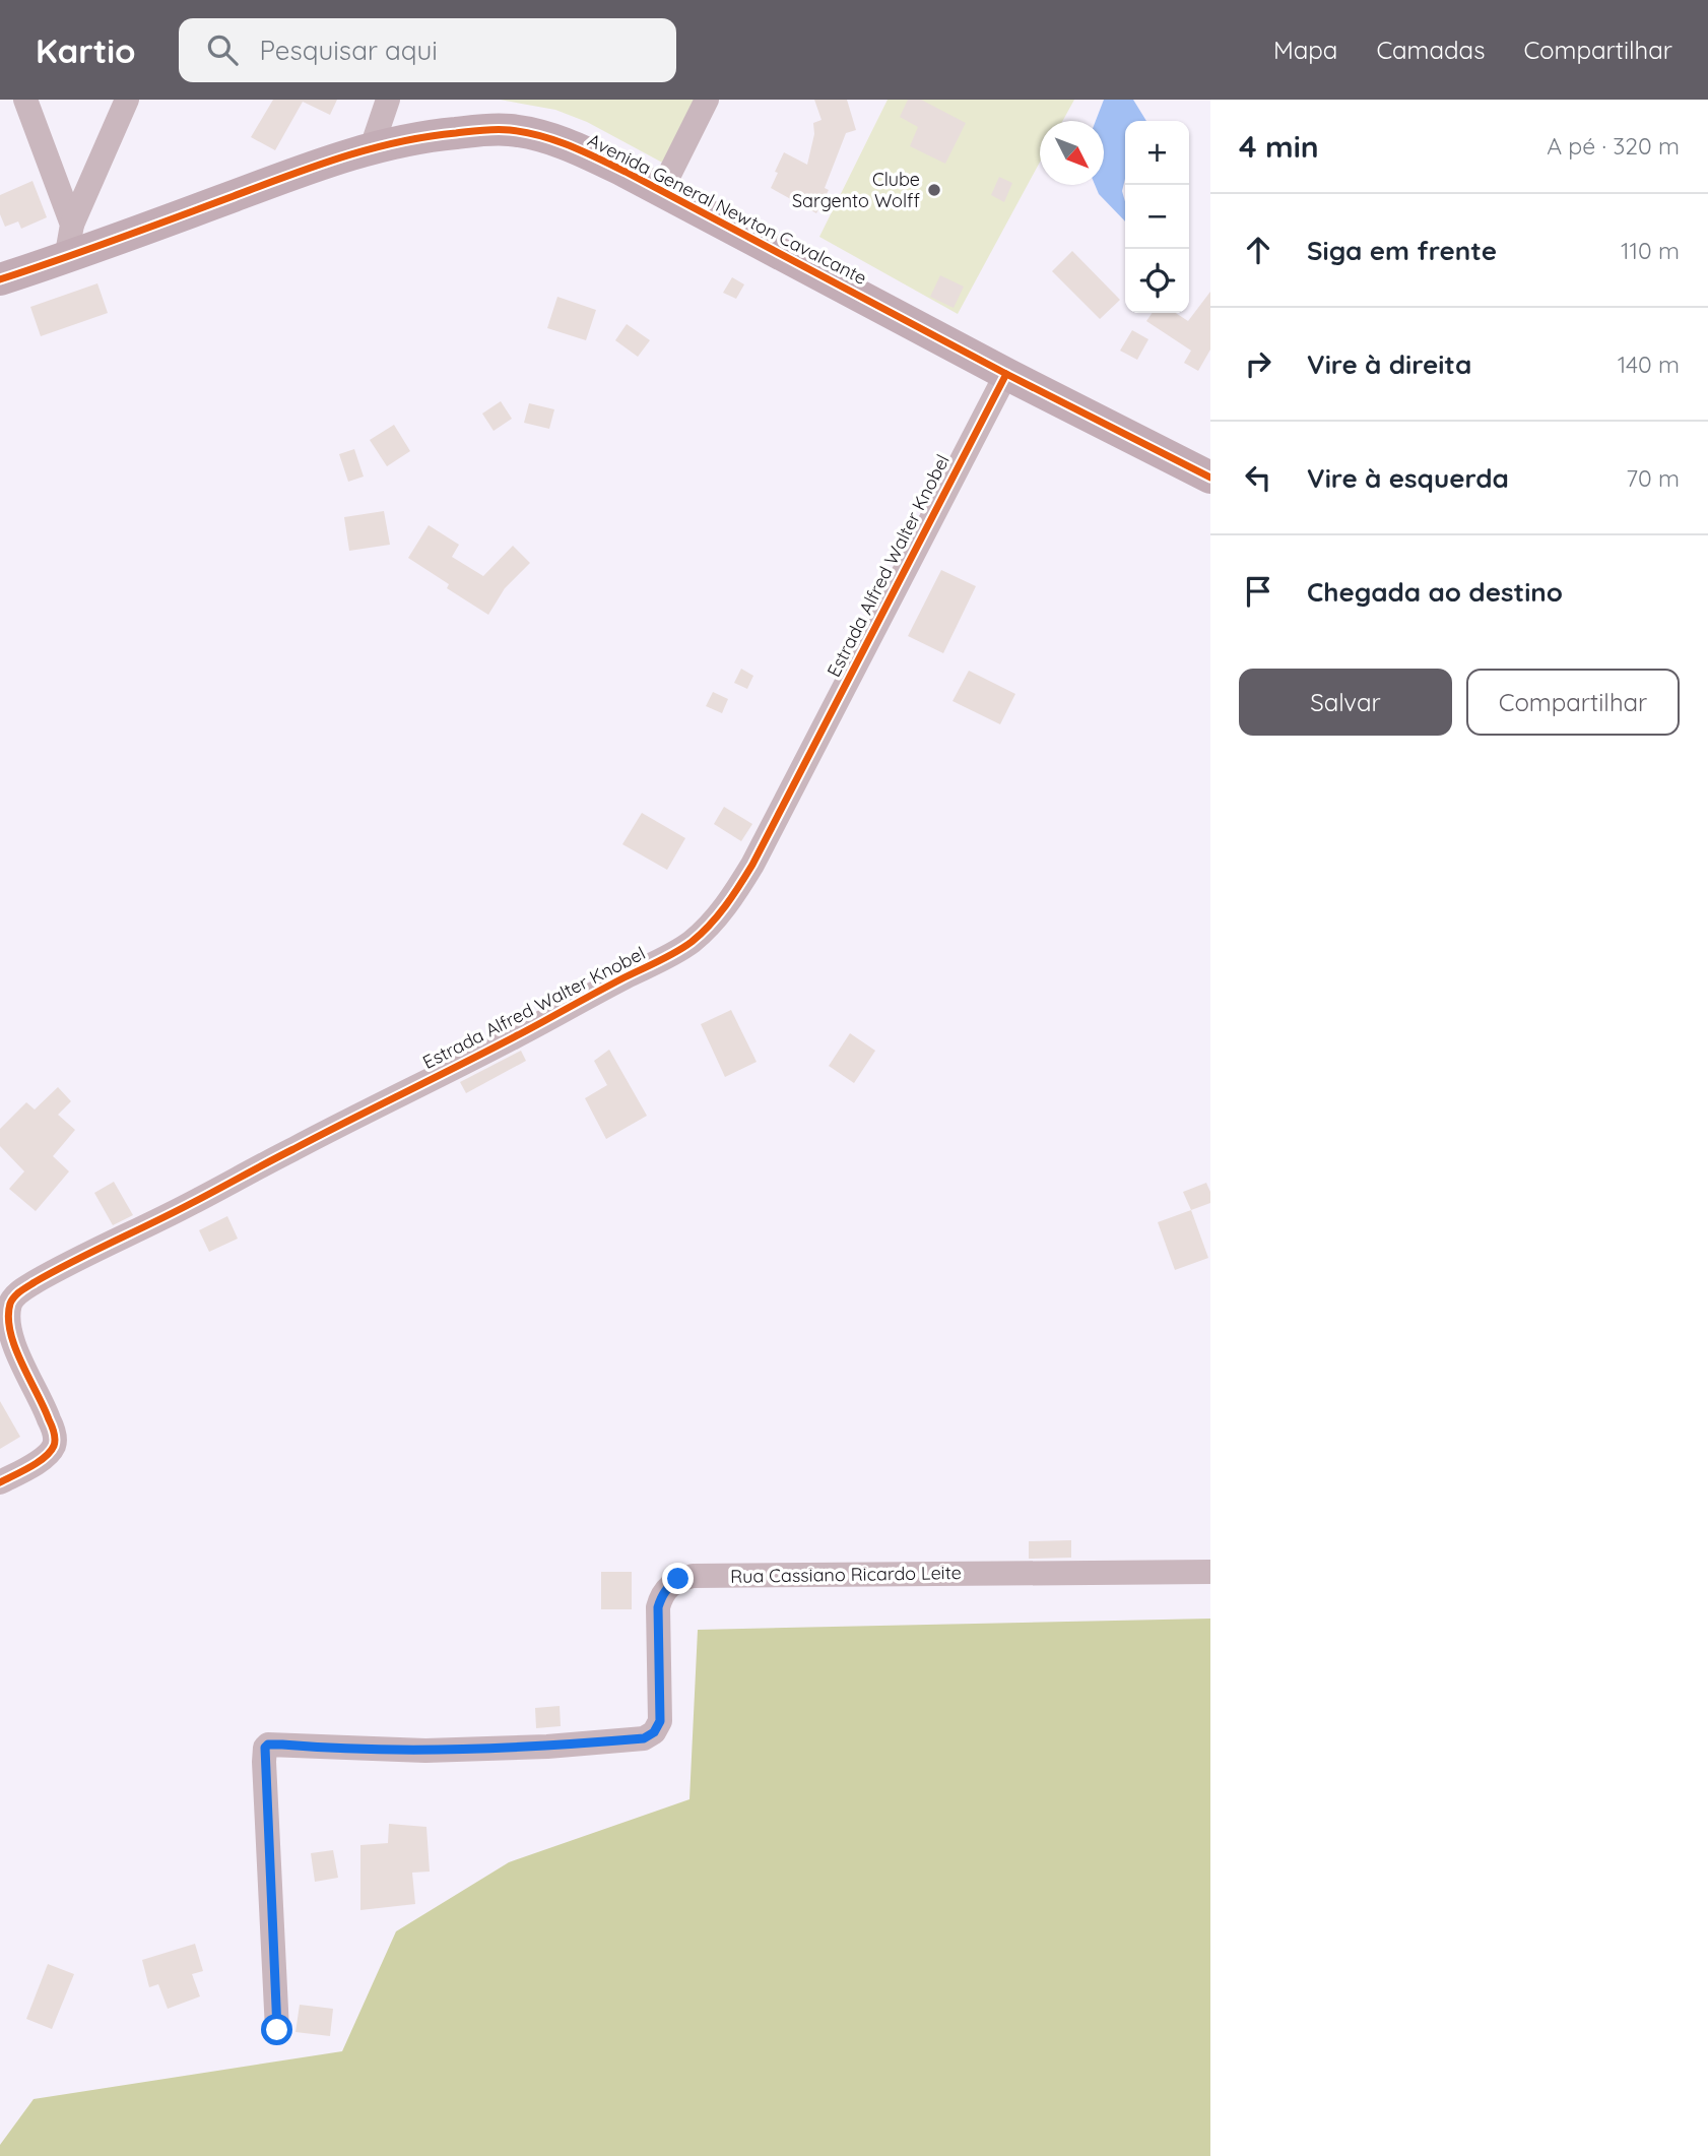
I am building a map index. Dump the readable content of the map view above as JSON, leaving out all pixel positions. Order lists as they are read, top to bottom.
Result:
{
  "streets": {
    "main road": ["Avenida General Newton Cavalcante"],
    "street": ["Estrada Alfred Walter Knobel", "Rua Cassiano Ricardo Leite"]
  },
  "crossings": [
    ["Avenida General Newton Cavalcante", "Estrada Alfred Walter Knobel"]
  ],
  "places": ["Clube Sargento Wolff"],
  "north": "bottom right",
  "page": {
    "header": "Kartio",
    "search": "Pesquisar aqui",
    "nav": ["Mapa", "Camadas", "Compartilhar"],
    "heading": ["4 min", "A pé · 320 m"],
    "map_buttons": ["+", "−"],
    "list": [
      ["Siga em frente", "110 m"],
      ["Vire à direita", "140 m"],
      ["Vire à esquerda", "70 m"],
      "Chegada ao destino"
    ],
    "buttons": ["Salvar", "Compartilhar"]
  }
}
